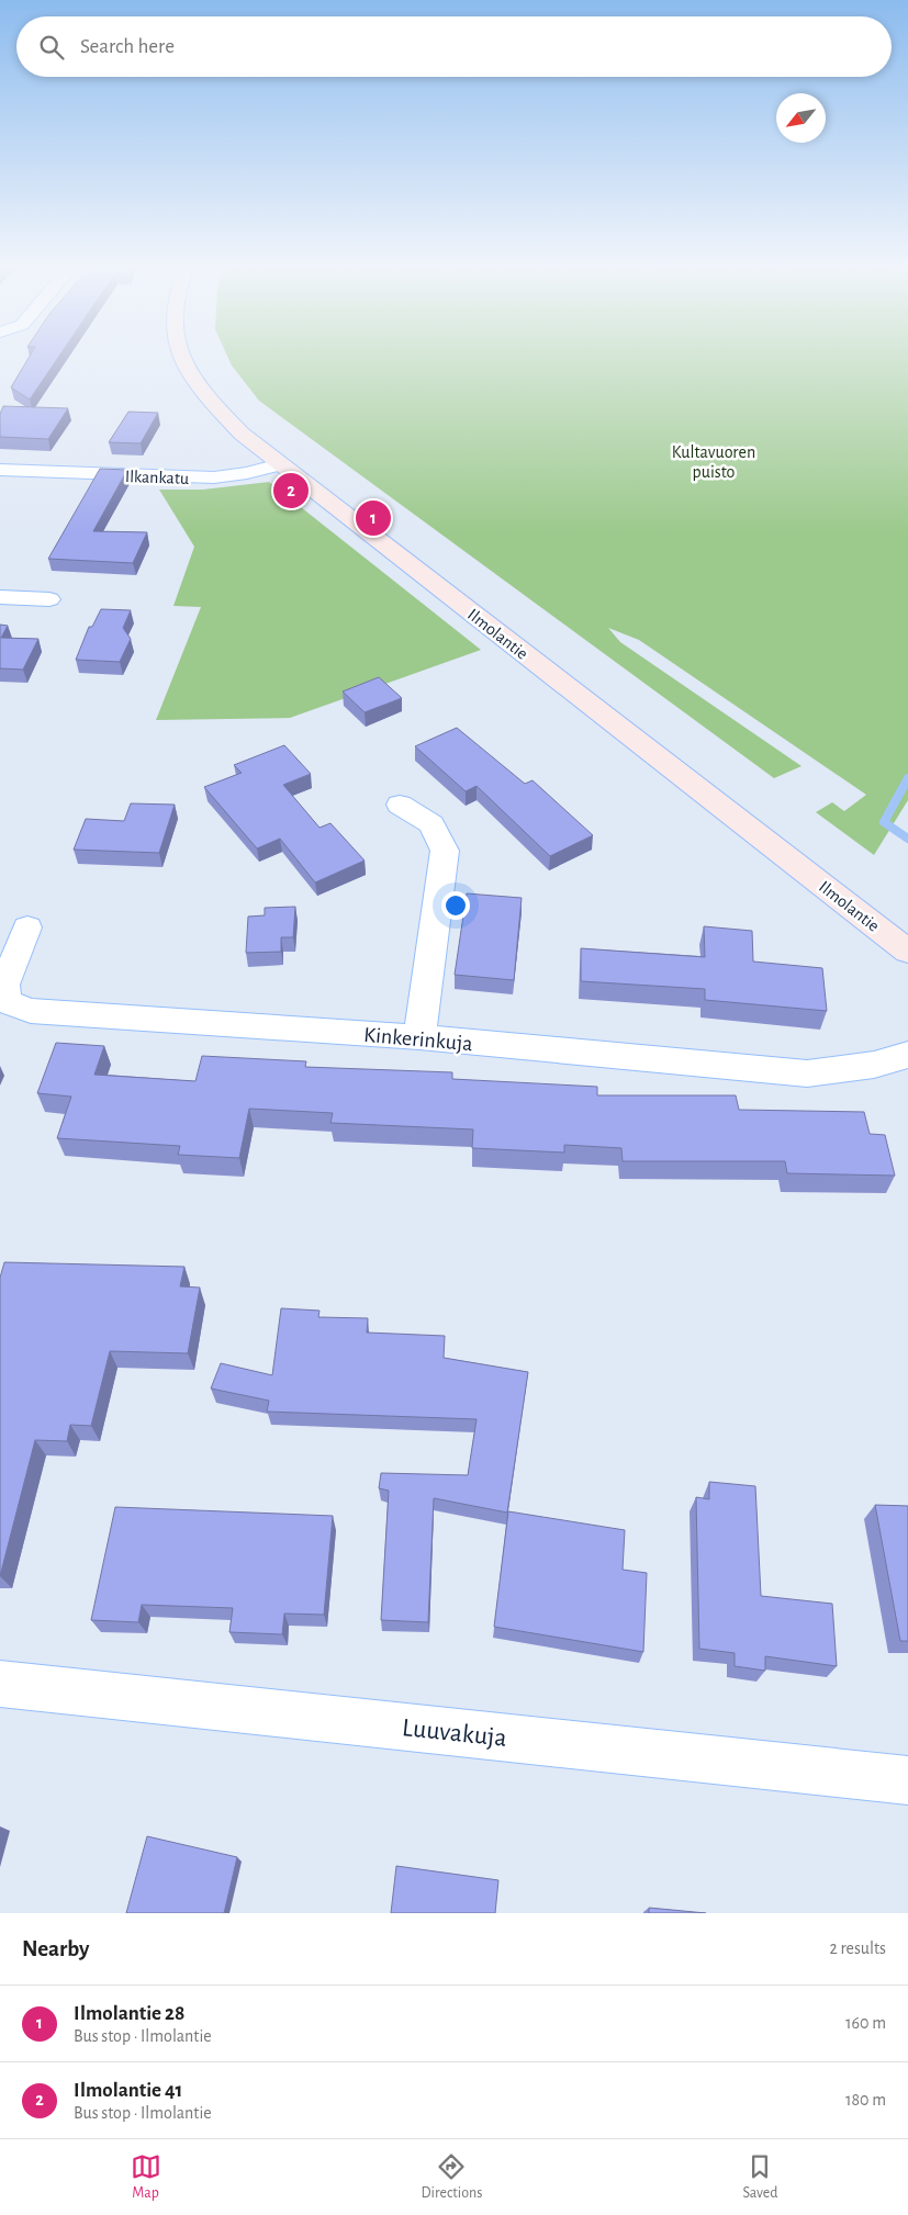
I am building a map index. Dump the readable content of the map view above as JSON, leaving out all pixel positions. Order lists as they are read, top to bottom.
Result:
{
  "streets": {
    "street": [
      "Ilkankatu",
      "Ilmolantie",
      "Kinkerinkuja",
      "Luuvakuja"
    ]
  },
  "crossings": [
    ["Ilkankatu", "Ilmolantie"]
  ],
  "parks": ["Kultavuoren puisto"],
  "north": "bottom left",
  "page": {
    "search": "Search here",
    "pins": ["2", "1"],
    "heading": ["Nearby", "2 results"],
    "list": [
      {
        "mark": "1",
        "name": "Ilmolantie 28",
        "note": "Bus stop · Ilmolantie",
        "value": "160 m"
      },
      {
        "mark": "2",
        "name": "Ilmolantie 41",
        "note": "Bus stop · Ilmolantie",
        "value": "180 m"
      }
    ],
    "nav": ["Map", "Directions", "Saved"]
  }
}
